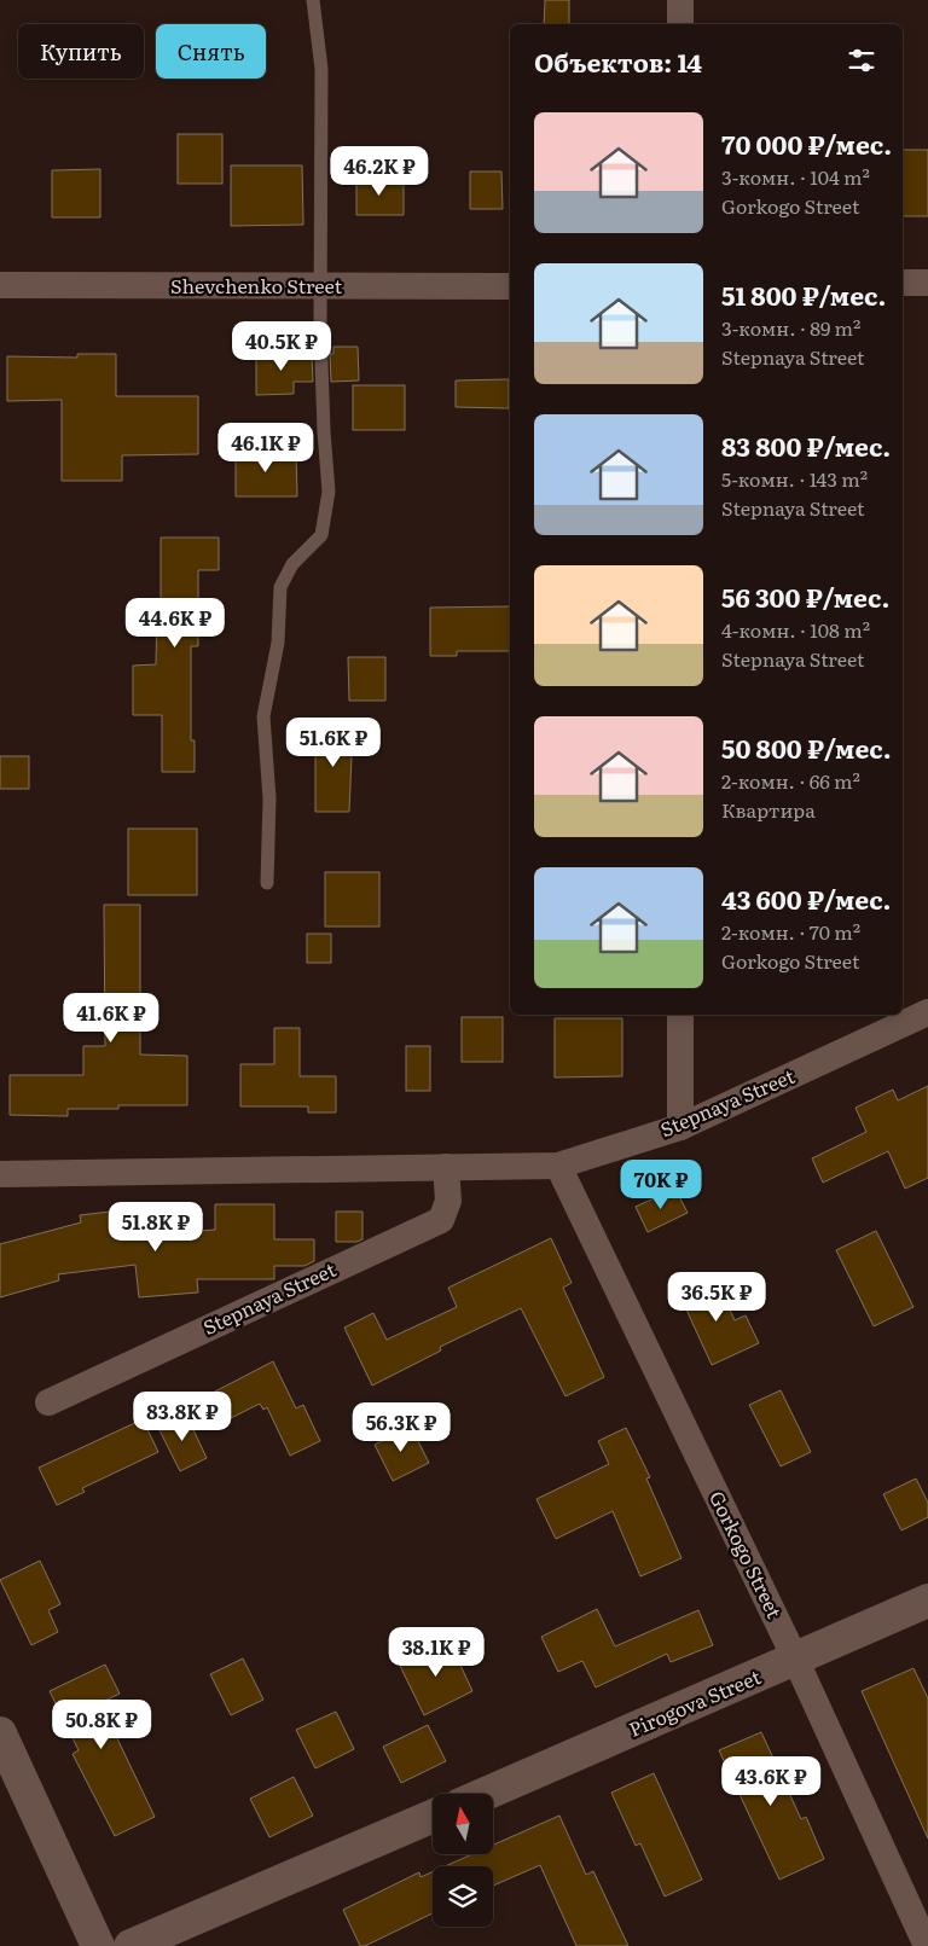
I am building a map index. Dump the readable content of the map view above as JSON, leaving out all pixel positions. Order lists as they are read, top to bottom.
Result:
{
  "streets": {
    "street": [
      "Shevchenko Street",
      "Stepnaya Street",
      "Gorkogo Street",
      "Pirogova Street"
    ]
  },
  "crossings": [
    ["Stepnaya Street", "Gorkogo Street"],
    ["Gorkogo Street", "Pirogova Street"]
  ],
  "north": "top",
  "page": {
    "chip": ["Купить", "Снять"],
    "heading": "Объектов: 14",
    "list": [
      {
        "name": "70 000 ₽/мес.",
        "note": "3-комн. · 104 m² · Gorkogo Street"
      },
      {
        "name": "51 800 ₽/мес.",
        "note": "3-комн. · 89 m² · Stepnaya Street"
      },
      {
        "name": "83 800 ₽/мес.",
        "note": "5-комн. · 143 m² · Stepnaya Street"
      },
      {
        "name": "56 300 ₽/мес.",
        "note": "4-комн. · 108 m² · Stepnaya Street"
      },
      {
        "name": "50 800 ₽/мес.",
        "note": "2-комн. · 66 m² · Квартира"
      },
      {
        "name": "43 600 ₽/мес.",
        "note": "2-комн. · 70 m² · Gorkogo Street"
      }
    ],
    "price": [
      "46.2K ₽",
      "40.5K ₽",
      "46.1K ₽",
      "44.6K ₽",
      "51.6K ₽",
      "41.6K ₽",
      "70K ₽",
      "51.8K ₽",
      "36.5K ₽",
      "83.8K ₽",
      "56.3K ₽",
      "38.1K ₽",
      "50.8K ₽",
      "43.6K ₽"
    ]
  }
}
